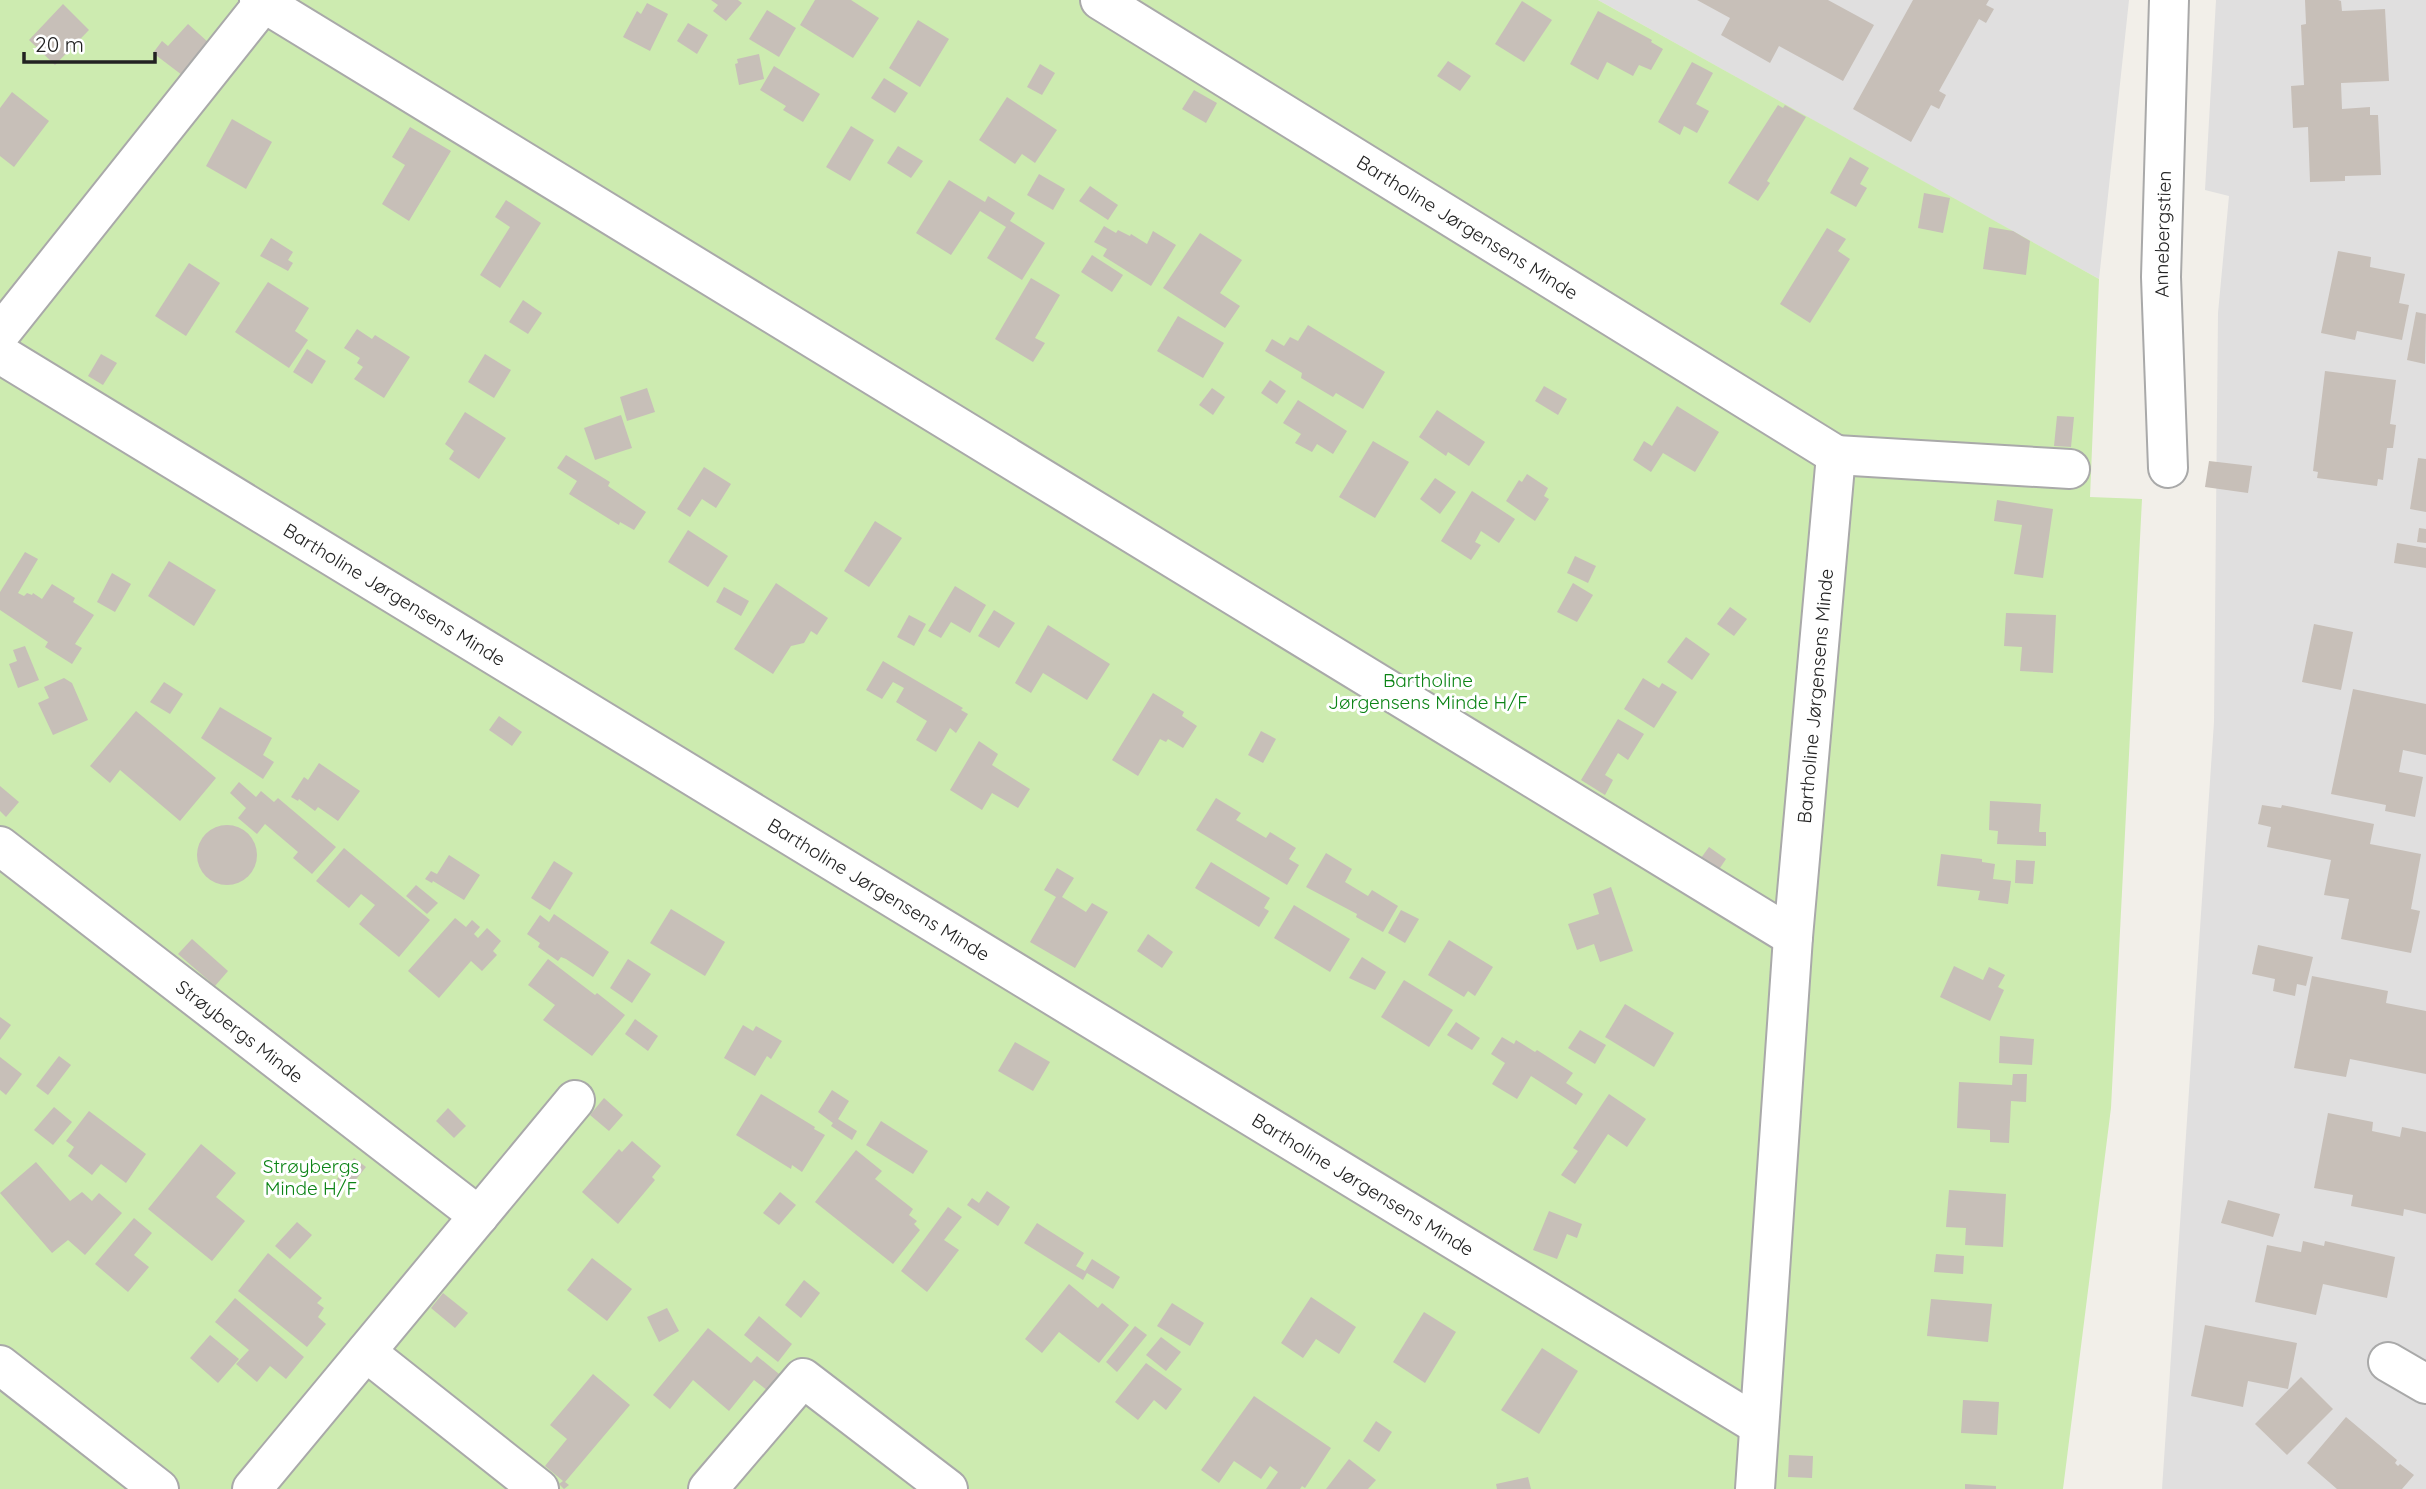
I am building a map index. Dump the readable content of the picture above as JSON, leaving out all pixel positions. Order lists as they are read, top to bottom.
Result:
{
  "streets": {
    "street": ["Bartholine Jørgensens Minde", "Annebergstien", "Strøybergs Minde"]
  },
  "parks": ["Bartholine Jørgensens Minde H/F", "Strøybergs Minde H/F"],
  "scale_bar": "20 m"
}
